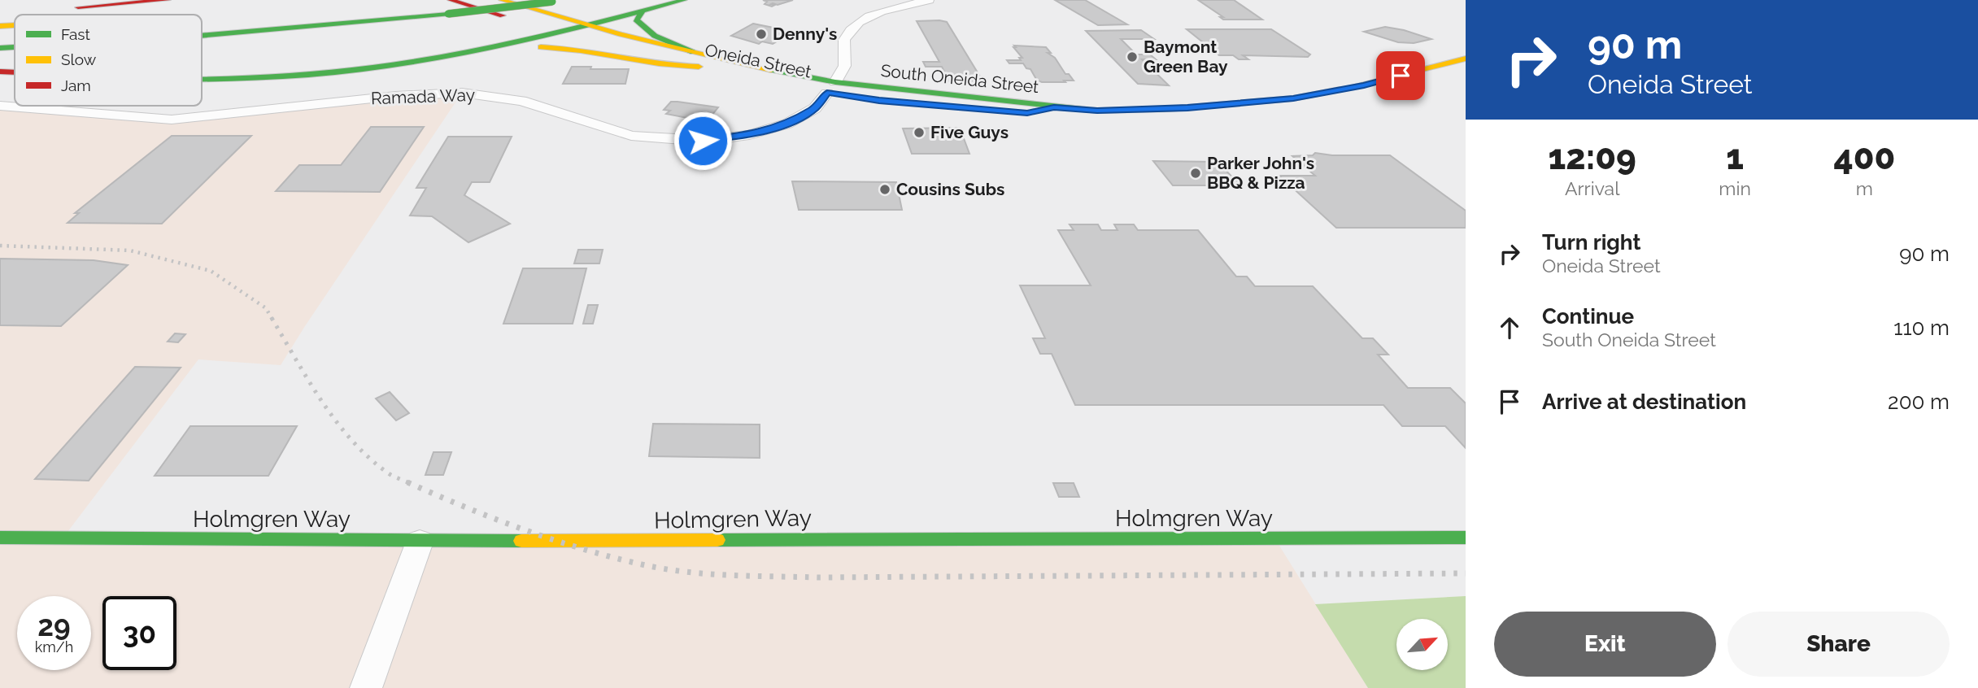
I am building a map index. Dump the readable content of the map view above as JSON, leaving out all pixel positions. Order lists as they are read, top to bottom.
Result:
{
  "streets": {
    "main road": ["Oneida Street", "South Oneida Street", "Holmgren Way"],
    "street": ["Ramada Way"]
  },
  "crossings": [
    ["Oneida Street", "South Oneida Street"],
    ["Oneida Street", "Ramada Way"],
    ["South Oneida Street", "Ramada Way"]
  ],
  "places": [
    "Denny's",
    "Baymont Green Bay",
    "Five Guys",
    "Parker John's BBQ & Pizza",
    "Cousins Subs"
  ],
  "legend": ["Fast", "Slow", "Jam"],
  "north": "top right",
  "page": {
    "turn": ["90 m", "Oneida Street"],
    "eta": [
      "12:09",
      "Arrival",
      "1",
      "min",
      "400",
      "m"
    ],
    "list": [
      {
        "name": "Turn right",
        "note": "Oneida Street",
        "value": "90 m"
      },
      {
        "name": "Continue",
        "note": "South Oneida Street",
        "value": "110 m"
      },
      {
        "name": "Arrive at destination",
        "value": "200 m"
      }
    ],
    "speed": "29 km/h",
    "limit": "30",
    "buttons": ["Exit", "Share"]
  }
}
